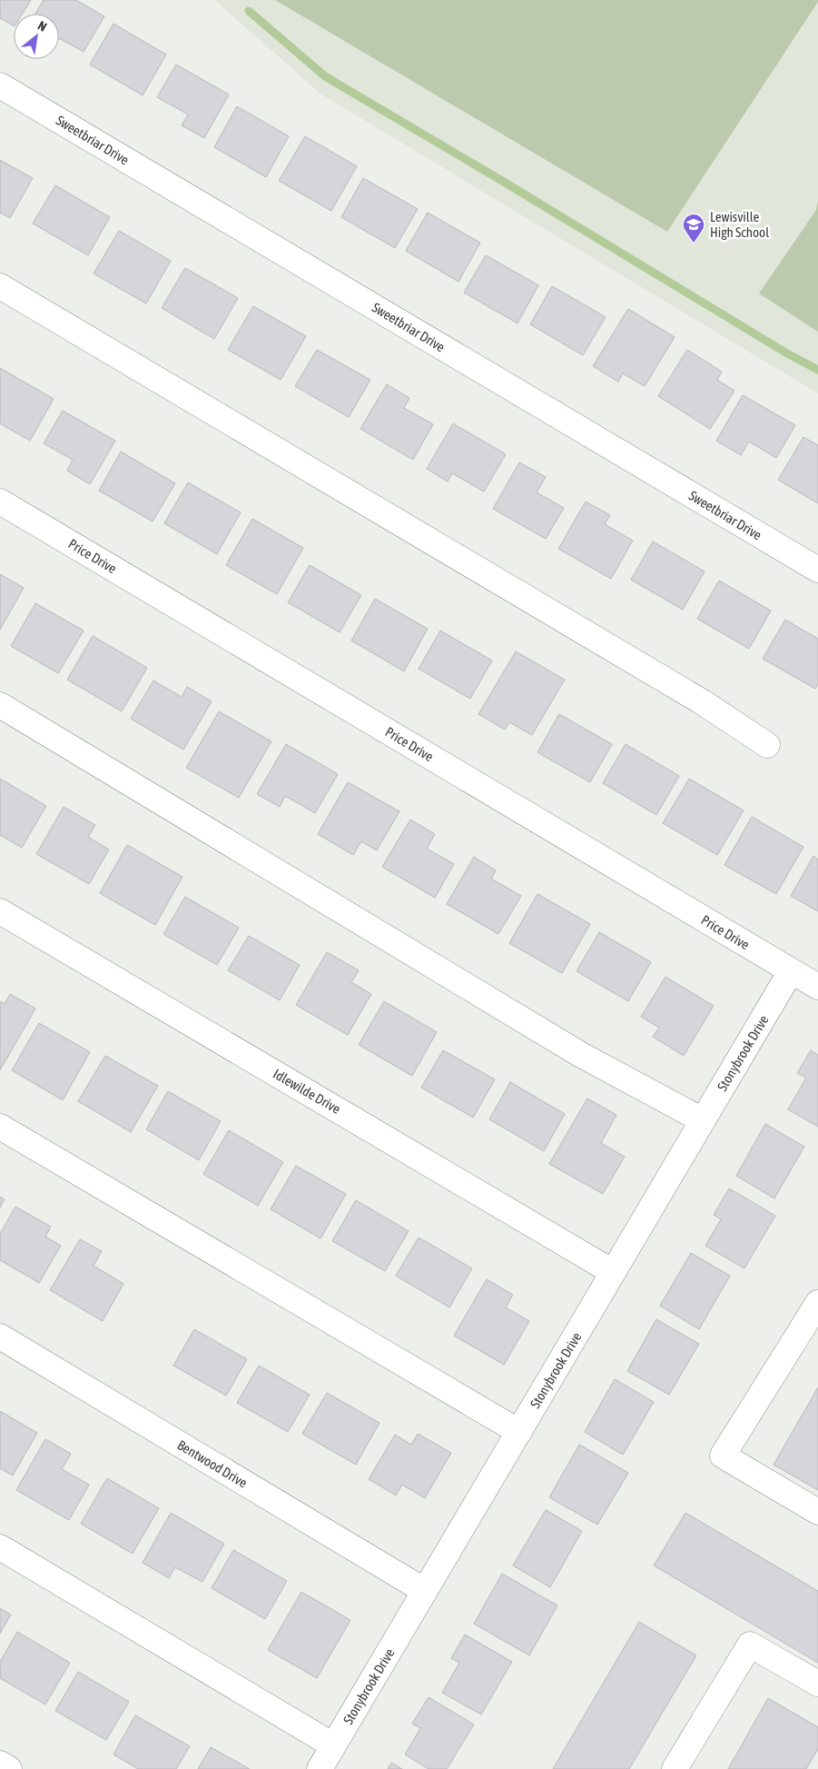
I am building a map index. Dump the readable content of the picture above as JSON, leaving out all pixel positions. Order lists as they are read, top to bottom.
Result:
{
  "streets": {
    "street": [
      "Sweetbriar Drive",
      "Price Drive",
      "Stonybrook Drive",
      "Idlewilde Drive",
      "Bentwood Drive"
    ]
  },
  "crossings": [
    ["Price Drive", "Stonybrook Drive"],
    ["Stonybrook Drive", "Idlewilde Drive"],
    ["Stonybrook Drive", "Bentwood Drive"]
  ],
  "places": {
    "school or university": ["Lewisville High School"]
  },
  "north": "top right"
}
